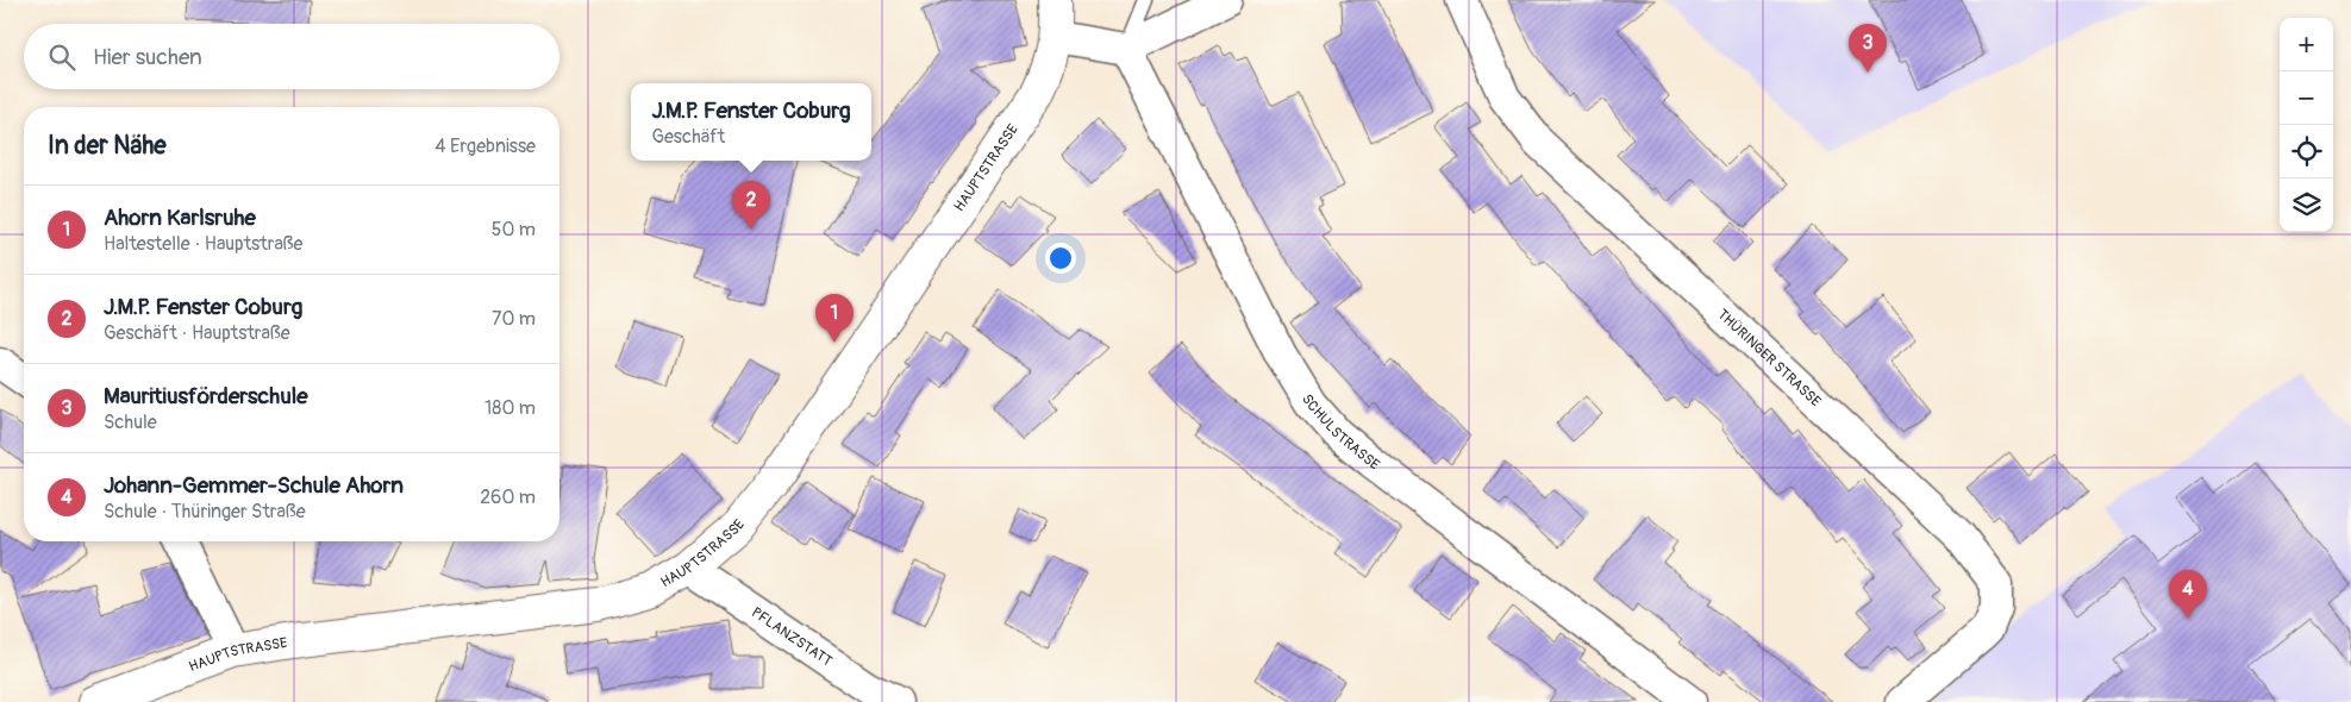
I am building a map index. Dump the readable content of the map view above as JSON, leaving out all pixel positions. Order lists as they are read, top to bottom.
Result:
{
  "streets": {
    "street": [
      "HAUPTSTRASSE",
      "THÜRINGER STRASSE",
      "SCHULSTRASSE",
      "PFLANZSTATT"
    ]
  },
  "crossings": [
    ["HAUPTSTRASSE", "PFLANZSTATT"]
  ],
  "page": {
    "map_buttons": ["+", "−"],
    "pins": [
      "3",
      "2",
      "1",
      "4"
    ],
    "search": "Hier suchen",
    "popup": ["J.M.P. Fenster Coburg", "Geschäft"],
    "heading": ["In der Nähe", "4 Ergebnisse"],
    "list": [
      {
        "mark": "1",
        "name": "Ahorn Karlsruhe",
        "note": "Haltestelle · Hauptstraße",
        "value": "50 m"
      },
      {
        "mark": "2",
        "name": "J.M.P. Fenster Coburg",
        "note": "Geschäft · Hauptstraße",
        "value": "70 m"
      },
      {
        "mark": "3",
        "name": "Mauritiusförderschule",
        "note": "Schule",
        "value": "180 m"
      },
      {
        "mark": "4",
        "name": "Johann-Gemmer-Schule Ahorn",
        "note": "Schule · Thüringer Straße",
        "value": "260 m"
      }
    ]
  }
}
